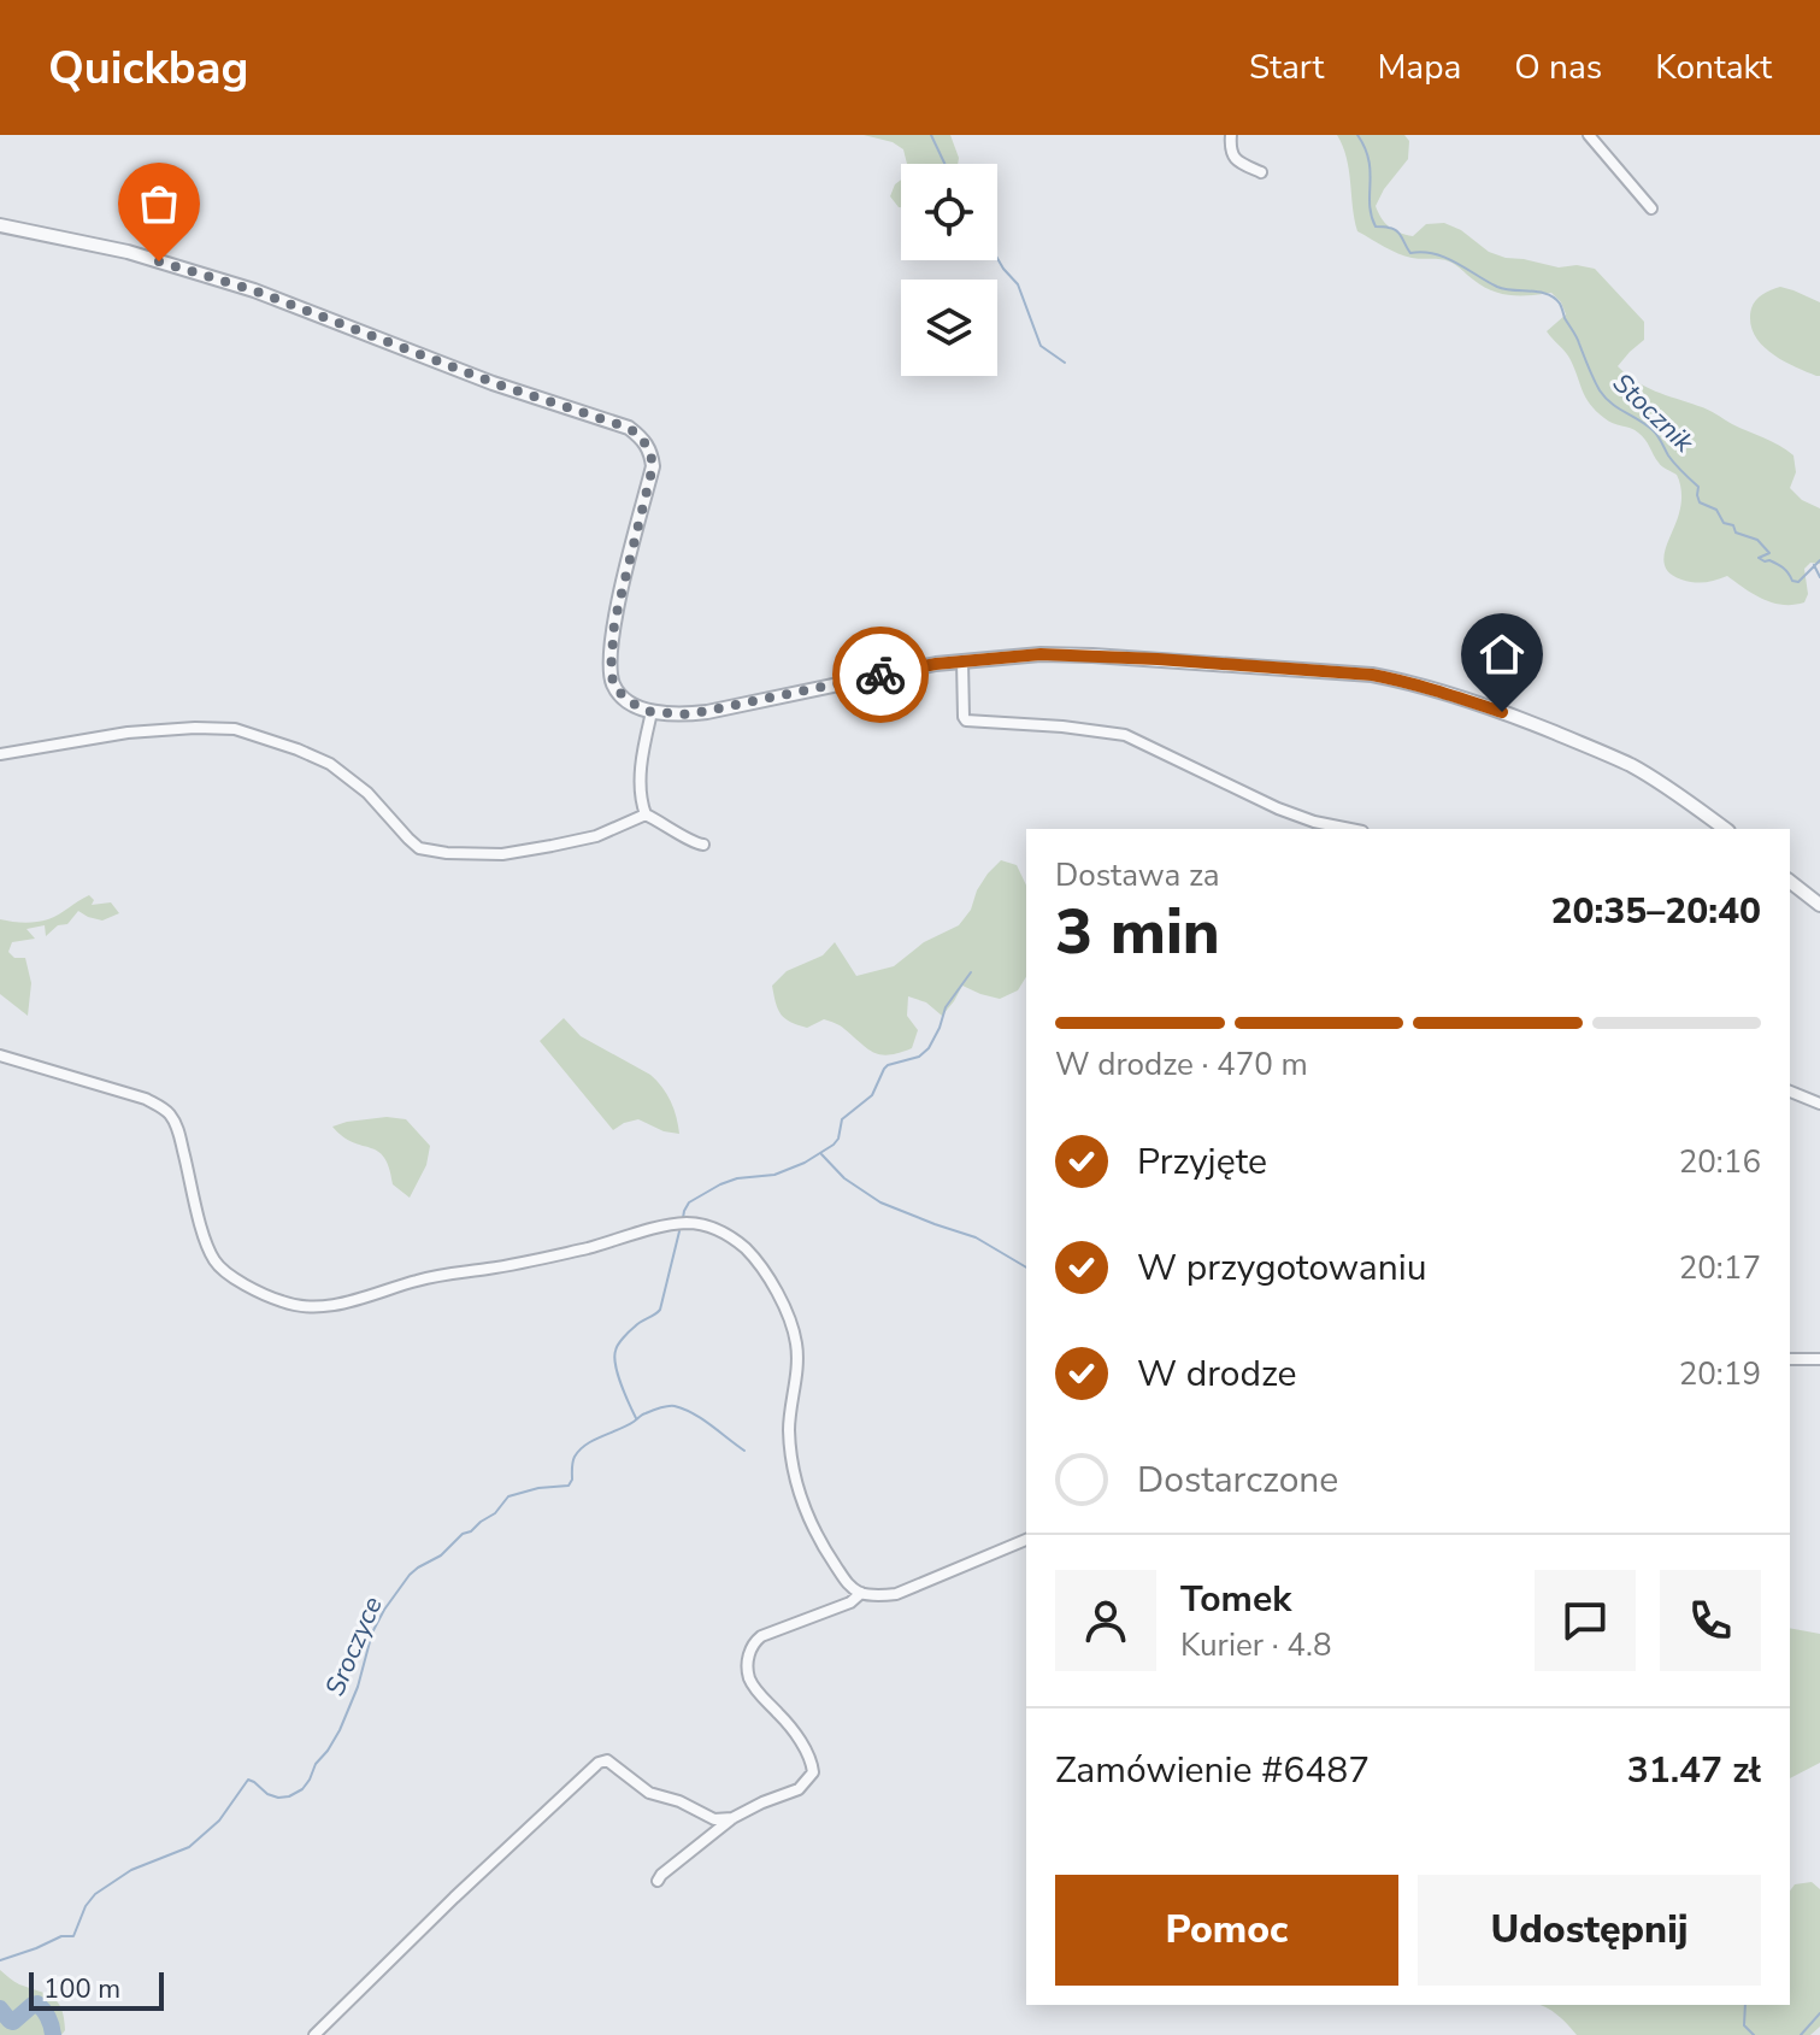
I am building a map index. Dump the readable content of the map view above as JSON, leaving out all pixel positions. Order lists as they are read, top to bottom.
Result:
{
  "water": ["Stocznik", "Sroczyce"],
  "scale_bar": "100 m",
  "page": {
    "header": "Quickbag",
    "nav": [
      "Start",
      "Mapa",
      "O nas",
      "Kontakt"
    ],
    "heading": ["3 min", "Dostawa za", "20:35–20:40"],
    "panel": [
      "Tomek",
      "Kurier · 4.8",
      "Zamówienie #6487",
      "31.47 zł"
    ],
    "bar": "W drodze · 470 m",
    "list": [
      ["Przyjęte", "20:16"],
      ["W przygotowaniu", "20:17"],
      ["W drodze", "20:19"],
      "Dostarczone"
    ],
    "buttons": ["Pomoc", "Udostępnij"],
    "scale": "100 m"
  }
}
